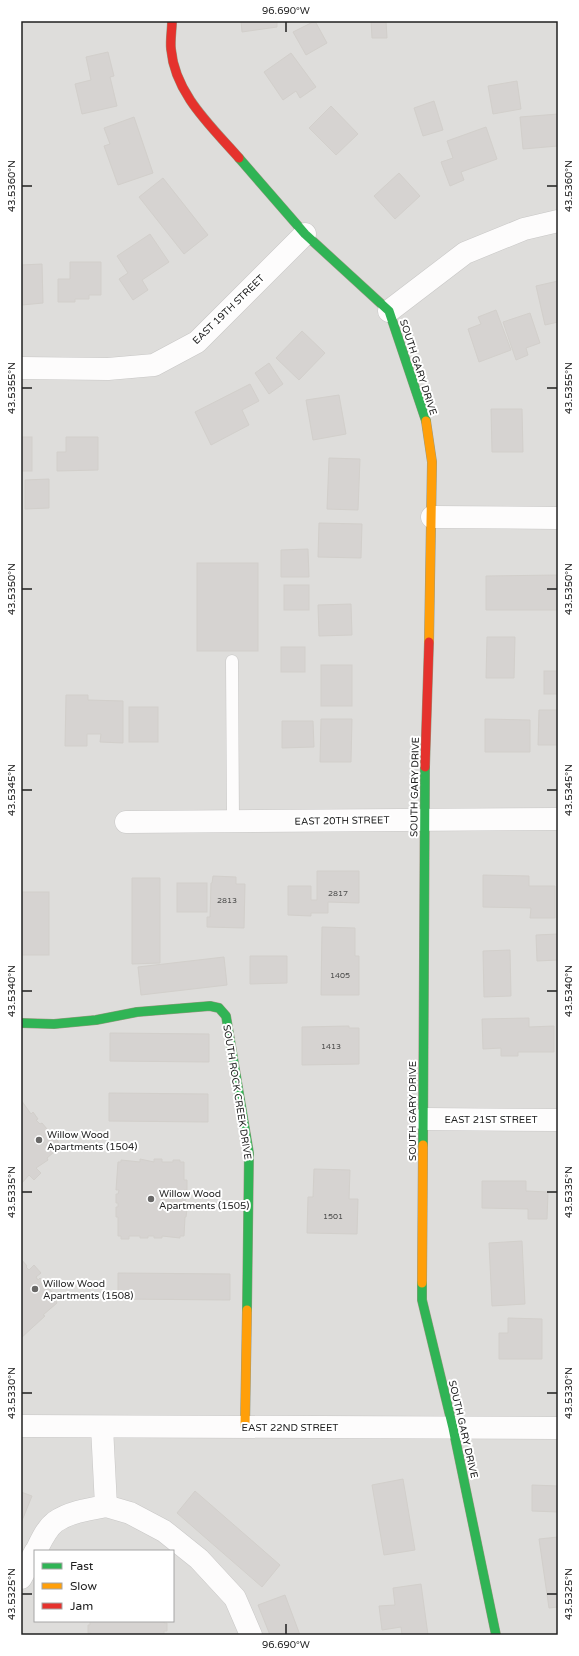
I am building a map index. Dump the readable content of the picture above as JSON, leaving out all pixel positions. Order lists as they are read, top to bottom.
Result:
{
  "streets": {
    "street": [
      "EAST 19TH STREET",
      "SOUTH GARY DRIVE",
      "EAST 20TH STREET",
      "SOUTH ROCK CREEK DRIVE",
      "EAST 21ST STREET",
      "EAST 22ND STREET"
    ]
  },
  "crossings": [
    ["EAST 19TH STREET", "SOUTH GARY DRIVE"],
    ["SOUTH GARY DRIVE", "EAST 20TH STREET"],
    ["SOUTH GARY DRIVE", "EAST 21ST STREET"],
    ["SOUTH GARY DRIVE", "EAST 22ND STREET"],
    ["SOUTH ROCK CREEK DRIVE", "EAST 22ND STREET"]
  ],
  "places": ["Willow Wood Apartments (1504)", "Willow Wood Apartments (1505)", "Willow Wood Apartments (1508)"],
  "house_numbers": [
    "2817",
    "2813",
    "1405",
    "1413",
    "1501"
  ],
  "legend": ["Fast", "Slow", "Jam"],
  "coordinates": [
    "96.690°W",
    "43.5360°N",
    "43.5355°N",
    "43.5350°N",
    "43.5345°N",
    "43.5340°N",
    "43.5335°N",
    "43.5330°N",
    "43.5325°N"
  ]
}
